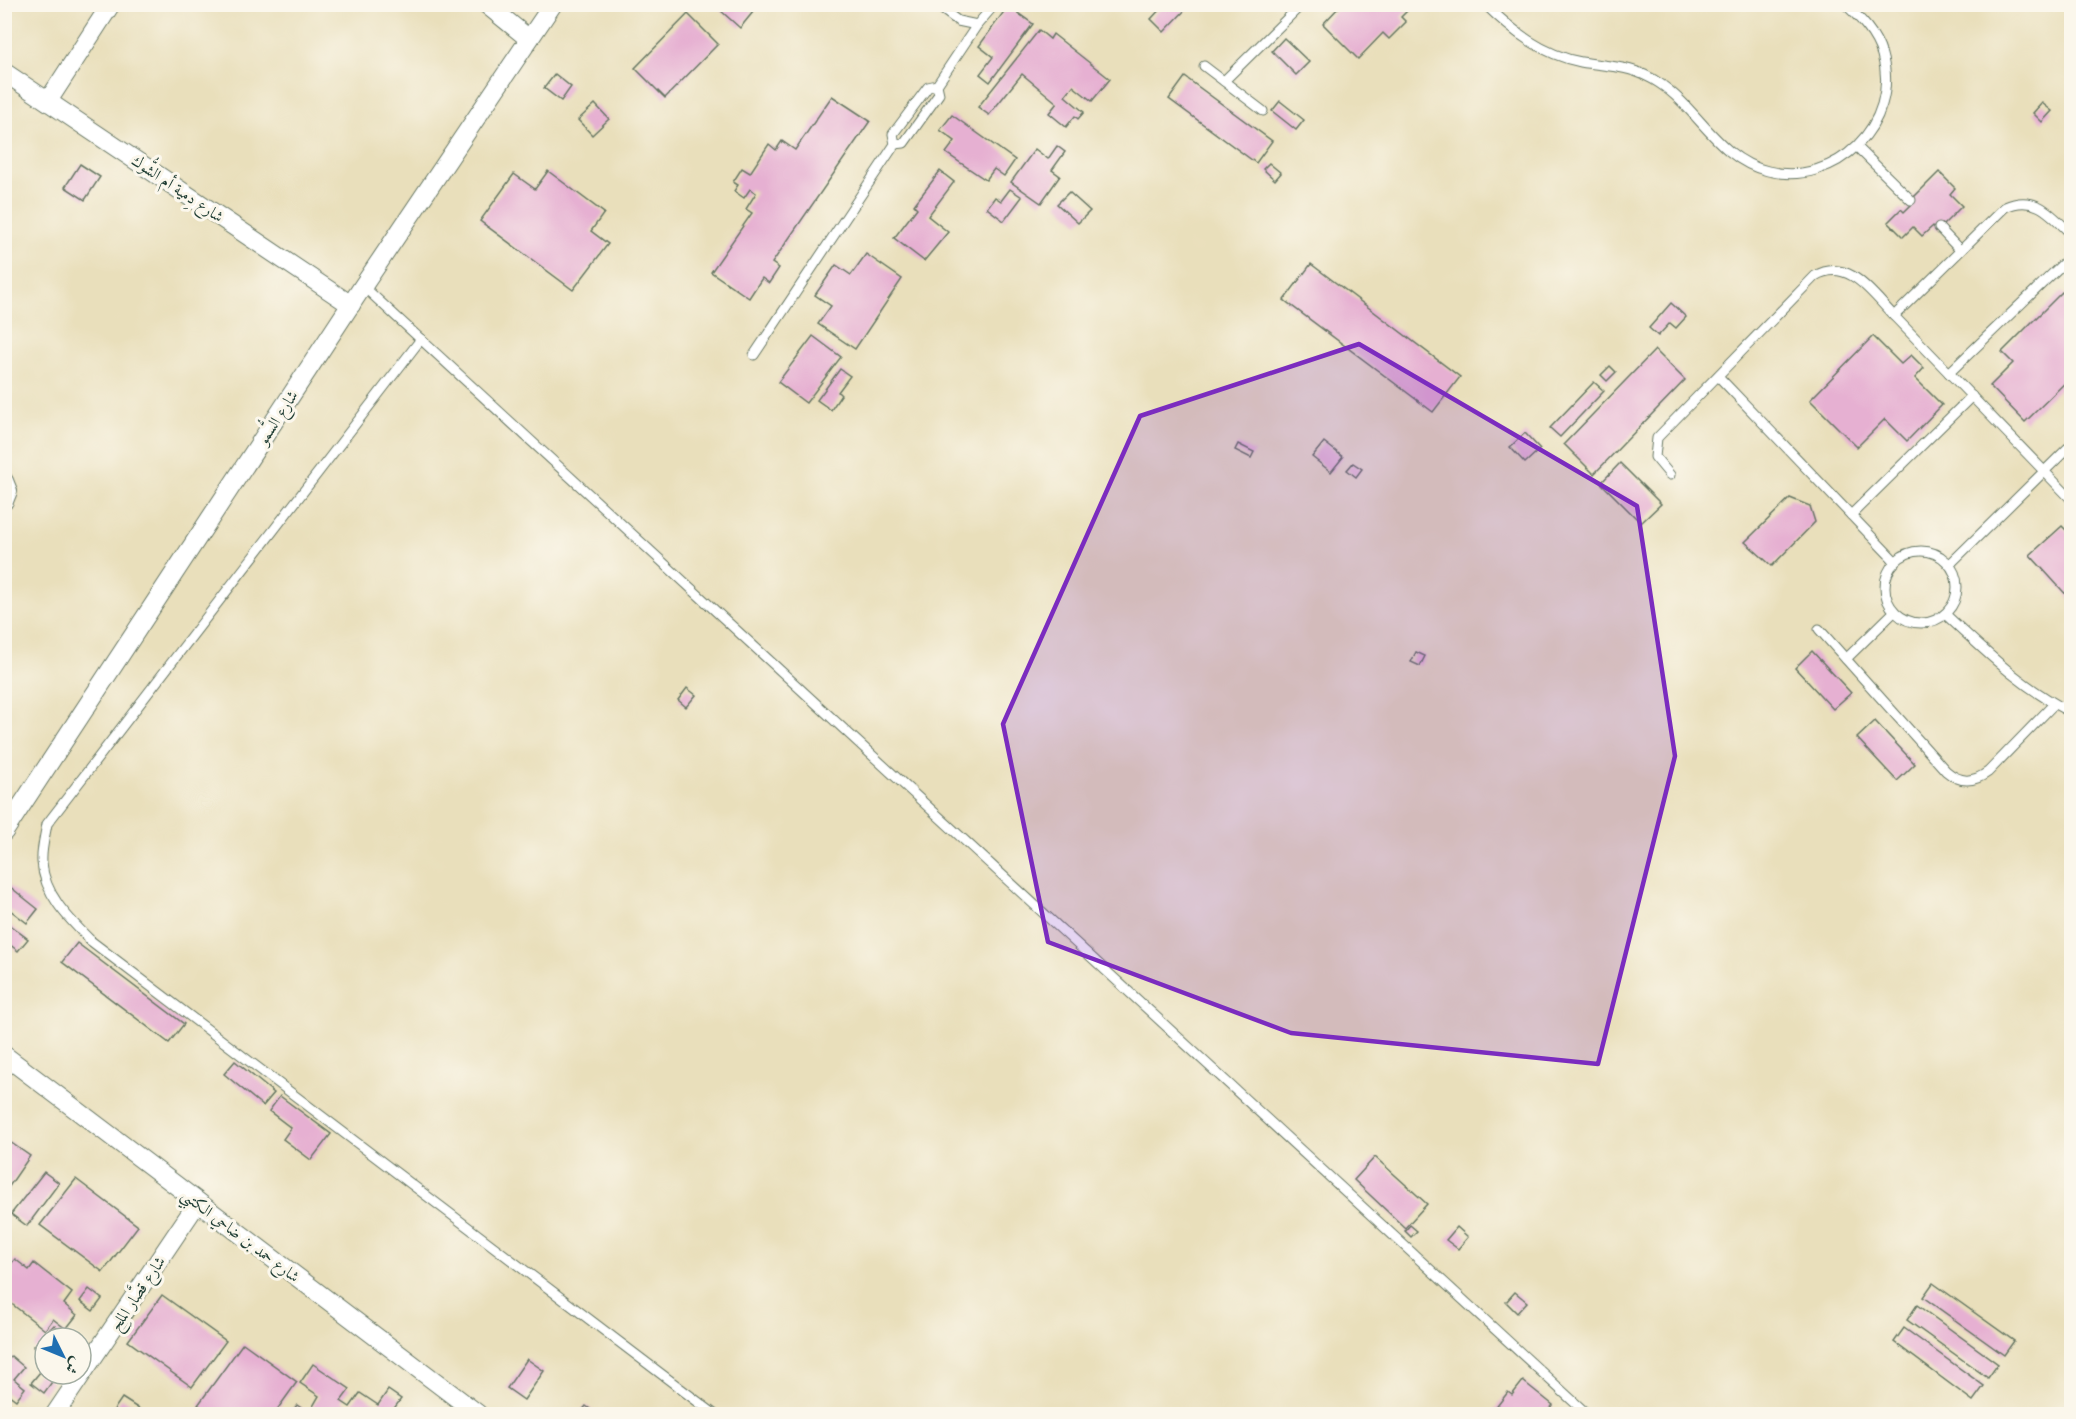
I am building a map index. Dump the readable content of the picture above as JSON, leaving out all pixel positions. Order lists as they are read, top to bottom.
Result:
{
  "streets": {
    "street": [
      "شارع دِمية أم الشُّوك",
      "شارع السُّمو",
      "شارع حمد بن ضاحي الكتبي",
      "شارع قصَّار المِلح"
    ]
  },
  "crossings": [
    ["شارع دِمية أم الشُّوك", "شارع السُّمو"],
    ["شارع حمد بن ضاحي الكتبي", "شارع قصَّار المِلح"]
  ],
  "north": "bottom right"
}
